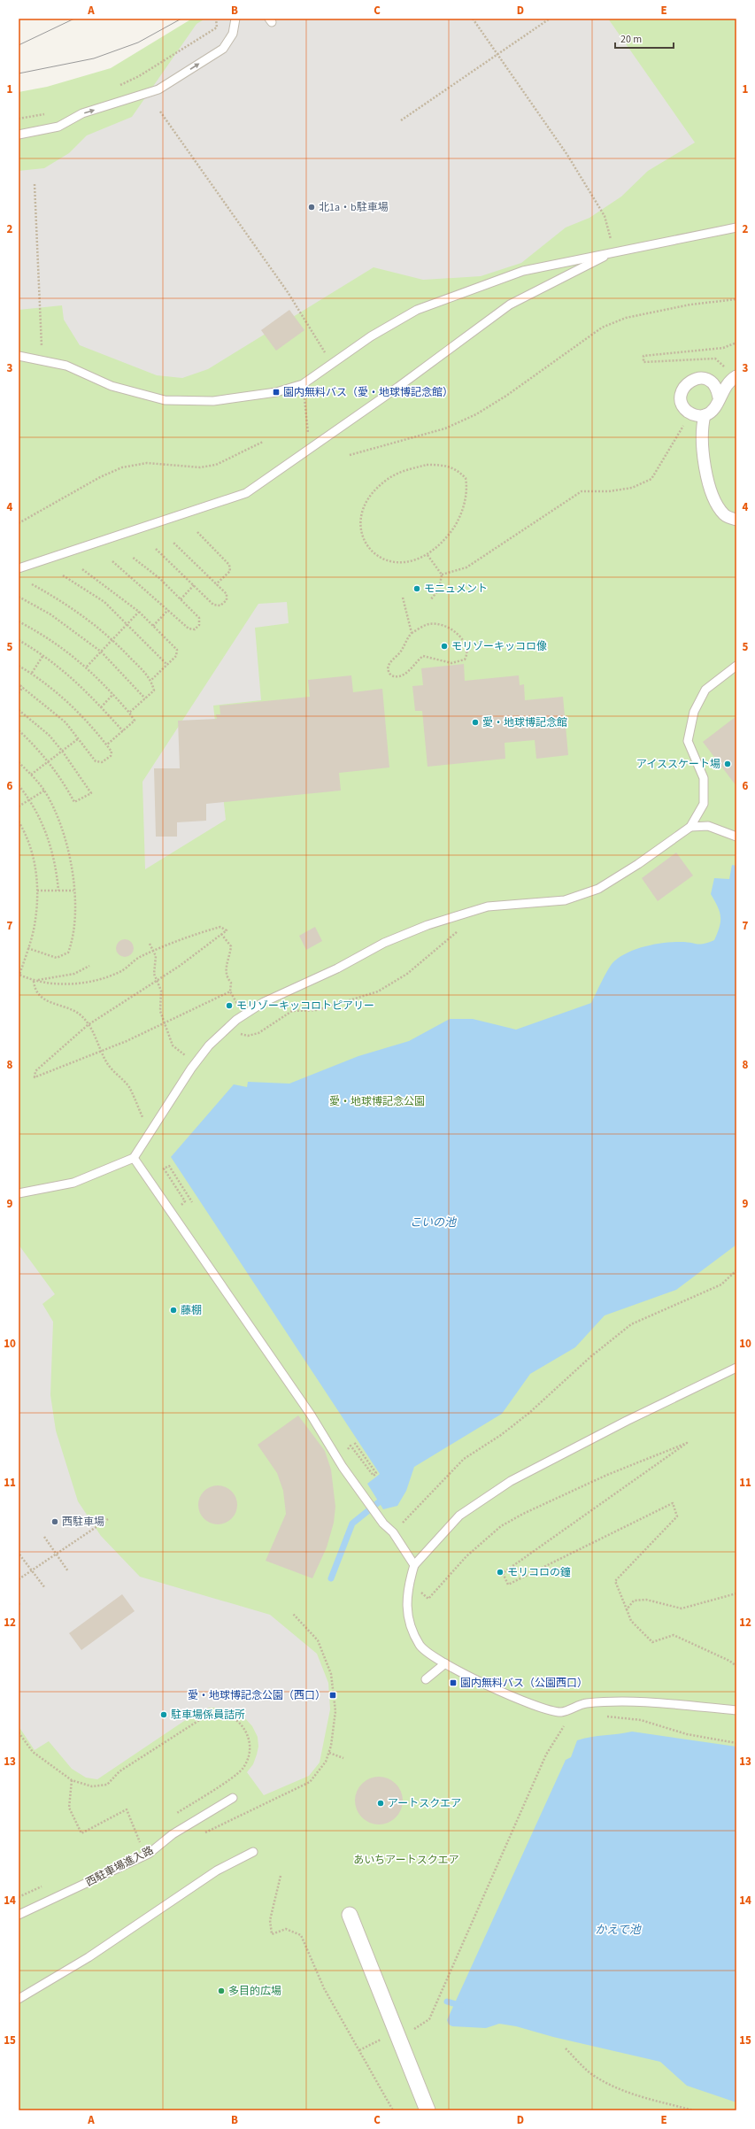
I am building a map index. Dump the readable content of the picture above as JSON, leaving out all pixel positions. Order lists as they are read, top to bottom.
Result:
{
  "streets": {
    "lane": ["西駐車場進入路"]
  },
  "water": ["こいの池", "かえで池"],
  "parks": ["愛・地球博記念公園", "あいちアートスクエア"],
  "places": {
    "other": [
      "北1a・b駐車場",
      "モニュメント",
      "モリゾーキッコロ像",
      "愛・地球博記念館",
      "アイススケート場",
      "モリゾーキッコロトピアリー",
      "藤棚",
      "西駐車場",
      "モリコロの鐘",
      "駐車場係員詰所",
      "アートスクエア",
      "多目的広場"
    ],
    "transit": ["園内無料バス（愛・地球博記念館）", "園内無料バス（公園西口）", "愛・地球博記念公園（西口）"]
  },
  "scale_bar": "20 m",
  "grid": {
    "columns": [
      "A",
      "B",
      "C",
      "D",
      "E"
    ],
    "rows": [
      "1",
      "2",
      "3",
      "4",
      "5",
      "6",
      "7",
      "8",
      "9",
      "10",
      "11",
      "12",
      "13",
      "14",
      "15"
    ]
  }
}
